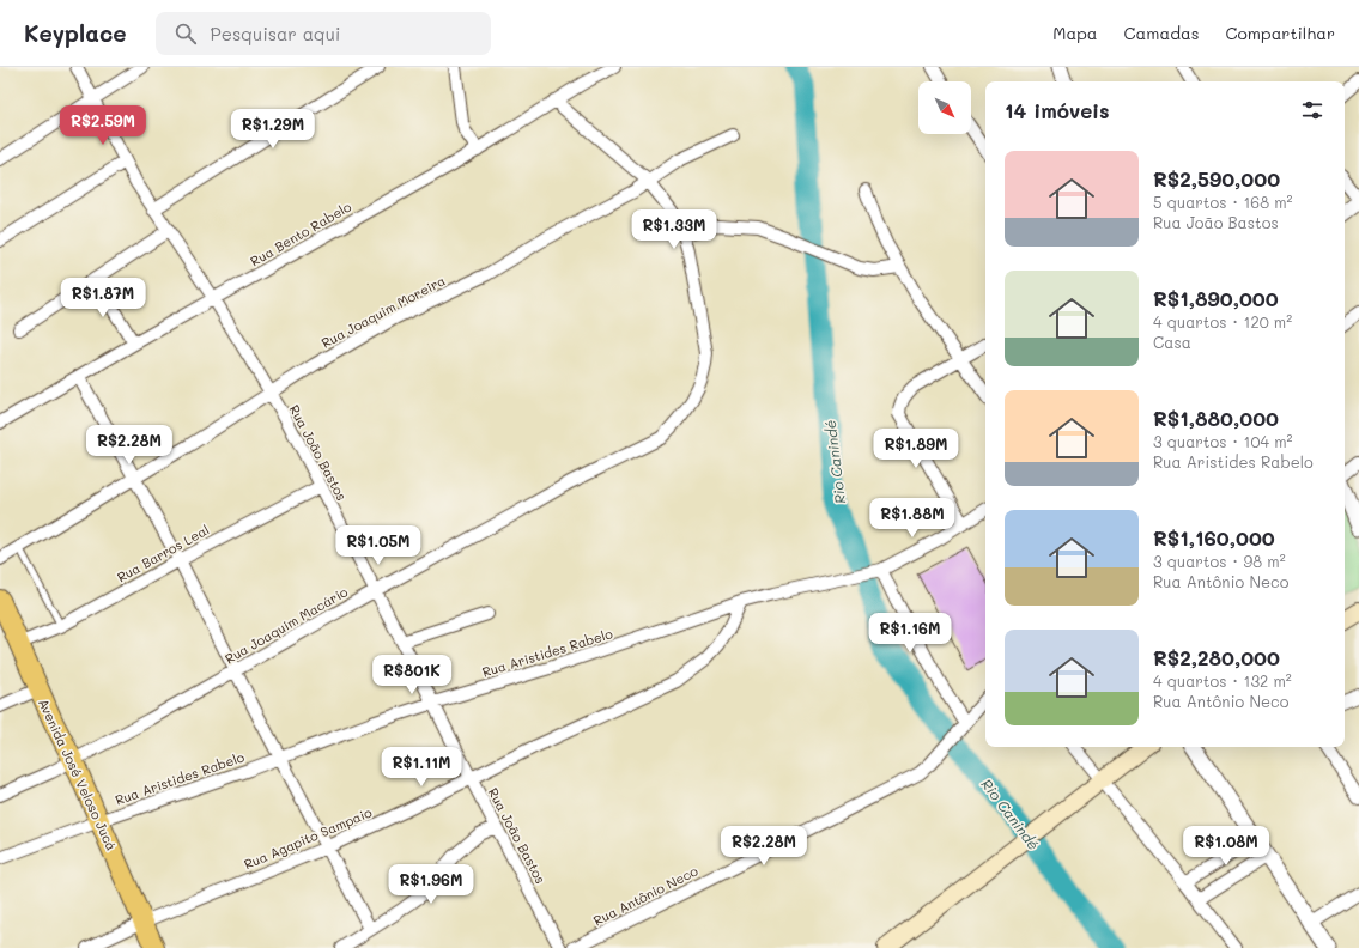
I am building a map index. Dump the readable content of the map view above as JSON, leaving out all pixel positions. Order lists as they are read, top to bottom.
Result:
{
  "streets": {
    "main road": ["Avenida José Veloso Jucá"],
    "street": [
      "Rua Bento Rabelo",
      "Rua Joaquim Moreira",
      "Rua João Bastos",
      "Rua Barros Leal",
      "Rua Joaquim Macário",
      "Rua Aristides Rabelo",
      "Rua Agapito Sampaio",
      "Rua Antônio Neco"
    ]
  },
  "crossings": [
    ["Rua Bento Rabelo", "Rua João Bastos"],
    ["Rua Joaquim Moreira", "Rua João Bastos"],
    ["Rua João Bastos", "Rua Barros Leal"],
    ["Rua João Bastos", "Rua Joaquim Macário"],
    ["Rua João Bastos", "Rua Aristides Rabelo"],
    ["Rua João Bastos", "Rua Agapito Sampaio"],
    ["Rua Barros Leal", "Avenida José Veloso Jucá"],
    ["Rua Joaquim Macário", "Avenida José Veloso Jucá"],
    ["Rua Aristides Rabelo", "Avenida José Veloso Jucá"],
    ["Rua Aristides Rabelo", "Rua Agapito Sampaio"],
    ["Avenida José Veloso Jucá", "Rua Agapito Sampaio"]
  ],
  "water": ["Rio Canindé"],
  "north": "bottom right",
  "page": {
    "header": "Keyplace",
    "search": "Pesquisar aqui",
    "nav": ["Mapa", "Camadas", "Compartilhar"],
    "heading": "14 imóveis",
    "price": [
      "R$2.59M",
      "R$1.29M",
      "R$1.33M",
      "R$1.87M",
      "R$2.28M",
      "R$1.89M",
      "R$1.88M",
      "R$1.05M",
      "R$1.16M",
      "R$801K",
      "R$1.11M",
      "R$2.28M",
      "R$1.08M",
      "R$1.96M"
    ],
    "list": [
      {
        "name": "R$2,590,000",
        "note": "5 quartos · 168 m² · Rua João Bastos"
      },
      {
        "name": "R$1,890,000",
        "note": "4 quartos · 120 m² · Casa"
      },
      {
        "name": "R$1,880,000",
        "note": "3 quartos · 104 m² · Rua Aristides Rabelo"
      },
      {
        "name": "R$1,160,000",
        "note": "3 quartos · 98 m² · Rua Antônio Neco"
      },
      {
        "name": "R$2,280,000",
        "note": "4 quartos · 132 m² · Rua Antônio Neco"
      }
    ]
  }
}
